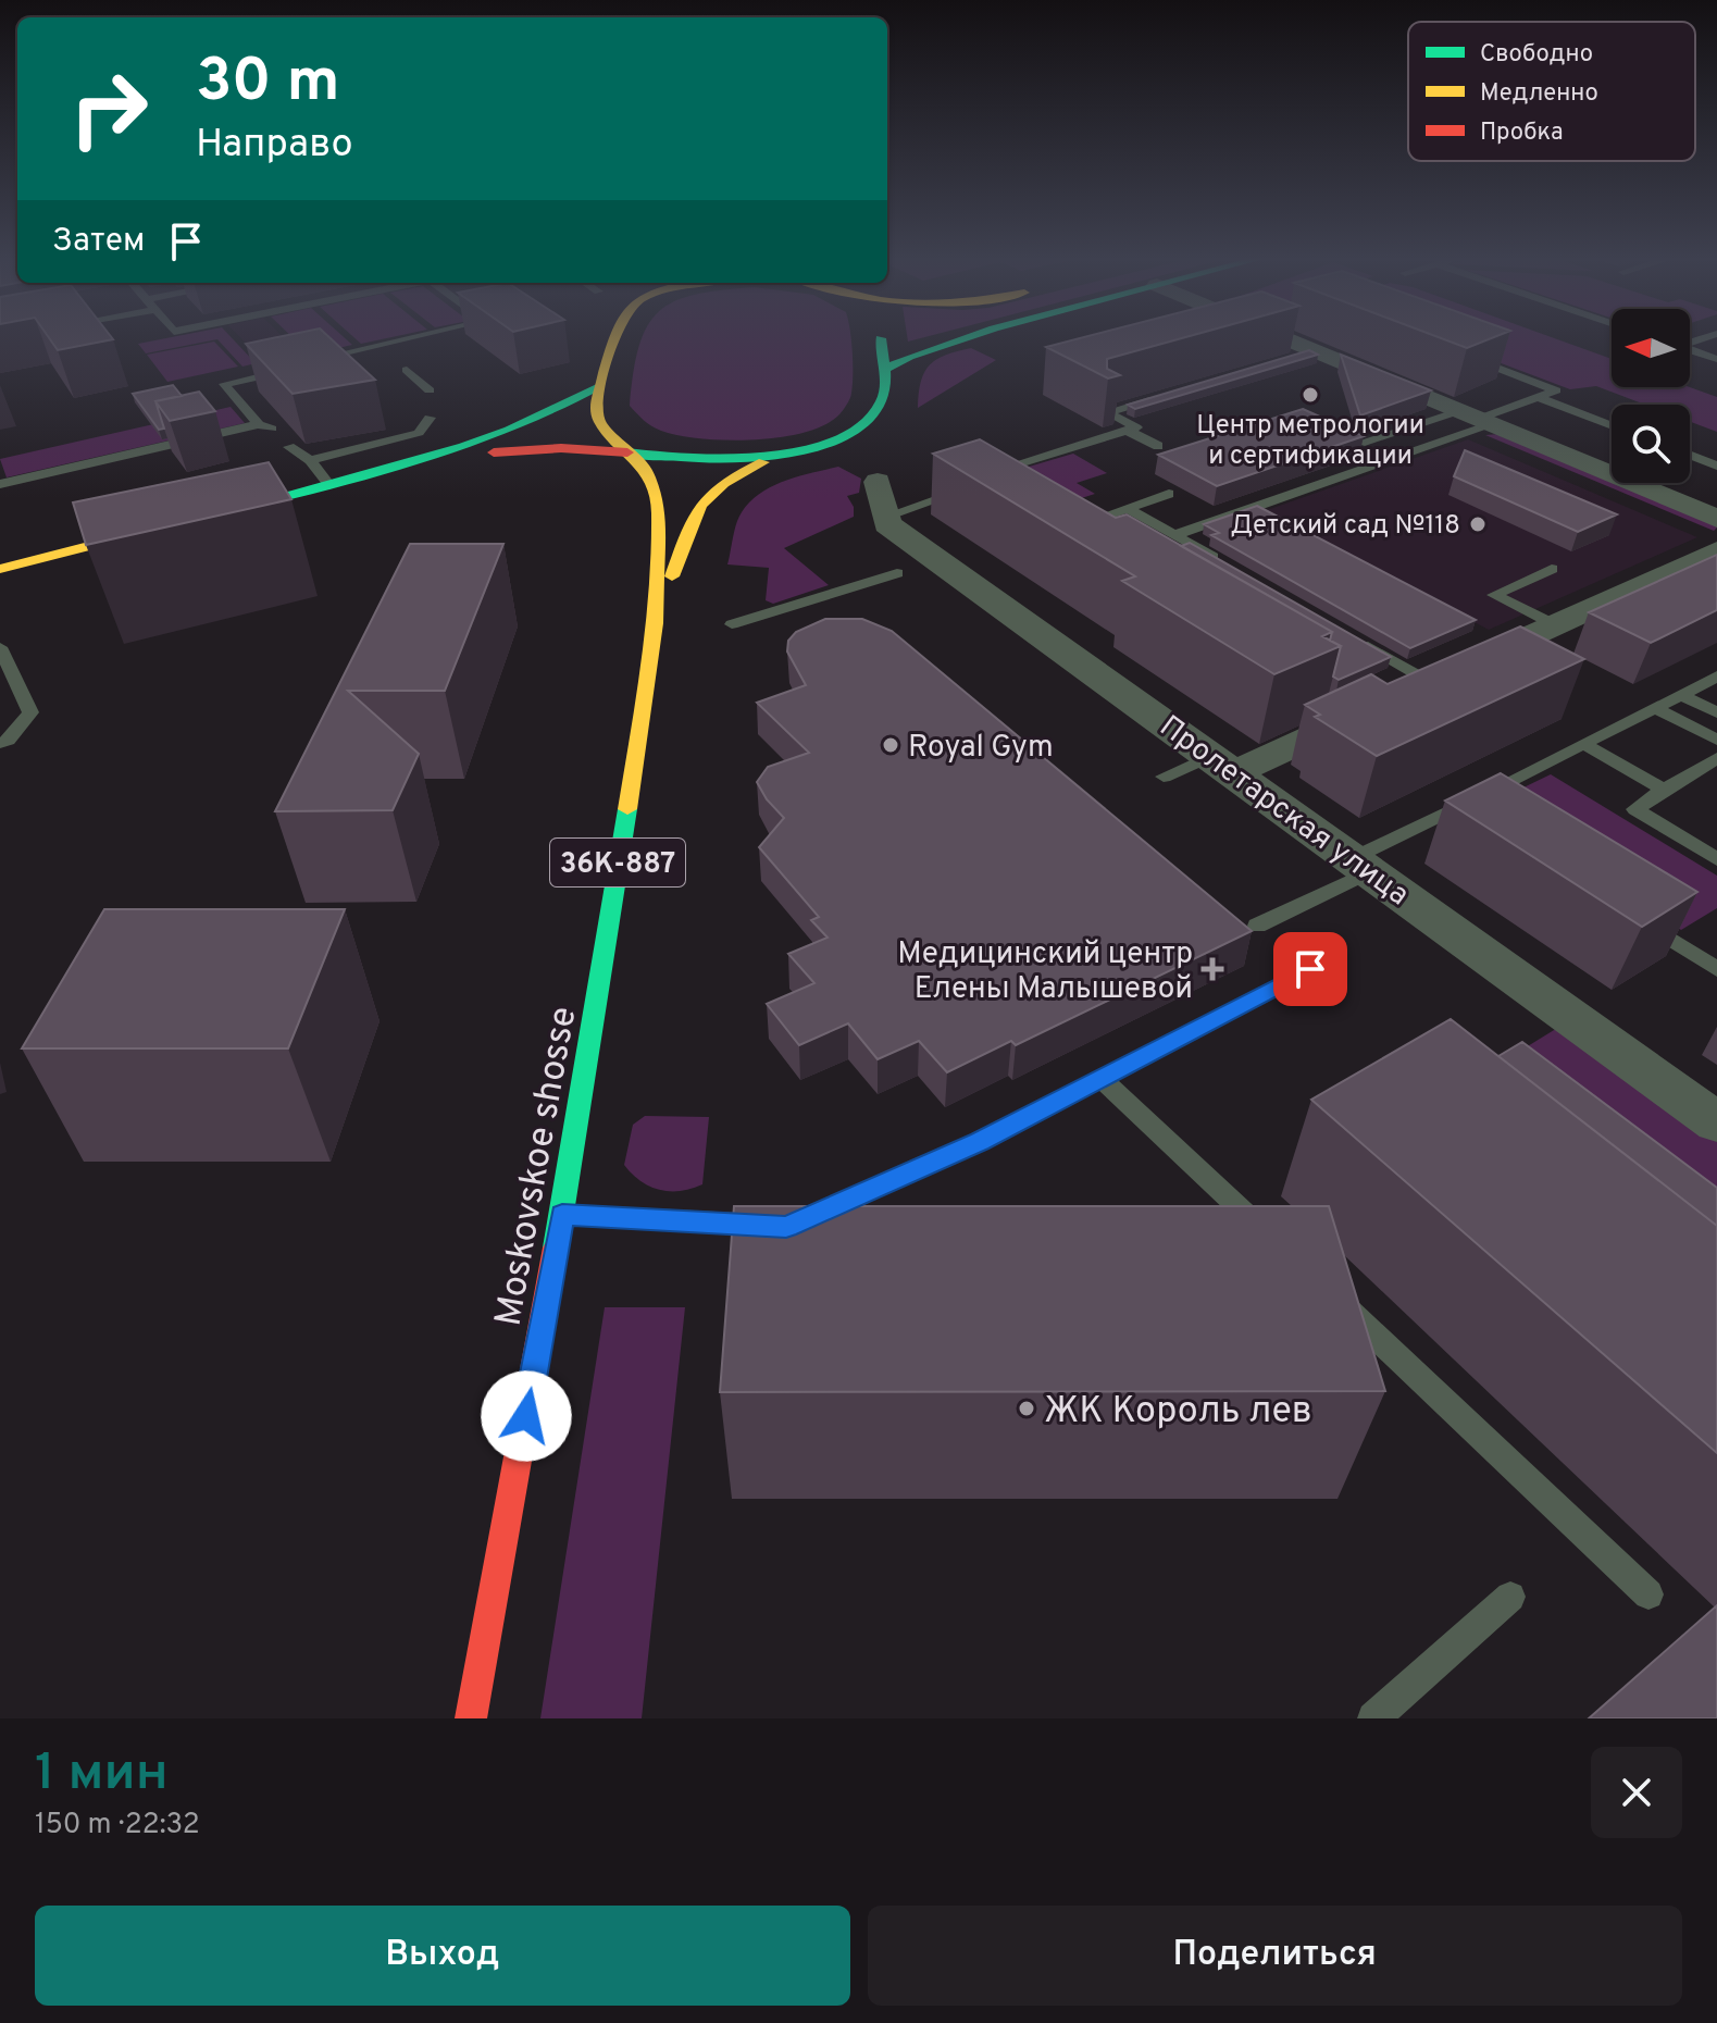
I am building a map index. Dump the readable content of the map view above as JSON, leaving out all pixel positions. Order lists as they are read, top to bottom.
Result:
{
  "streets": {
    "main road": ["36К-887", "Moskovskoe shosse"],
    "street": ["Пролетарская улица"]
  },
  "places": {
    "other": [
      "Центр метрологии и сертификации",
      "Детский сад №118",
      "Royal Gym",
      "ЖК Король лев"
    ],
    "health": ["Медицинский центр Елены Малышевой"]
  },
  "legend": ["Свободно", "Медленно", "Пробка"],
  "north": "left",
  "page": {
    "turn": ["30 m", "Направо"],
    "then": "Затем",
    "heading": ["1 мин", "150 m · 22:32"],
    "buttons": ["Выход", "Поделиться"]
  }
}
